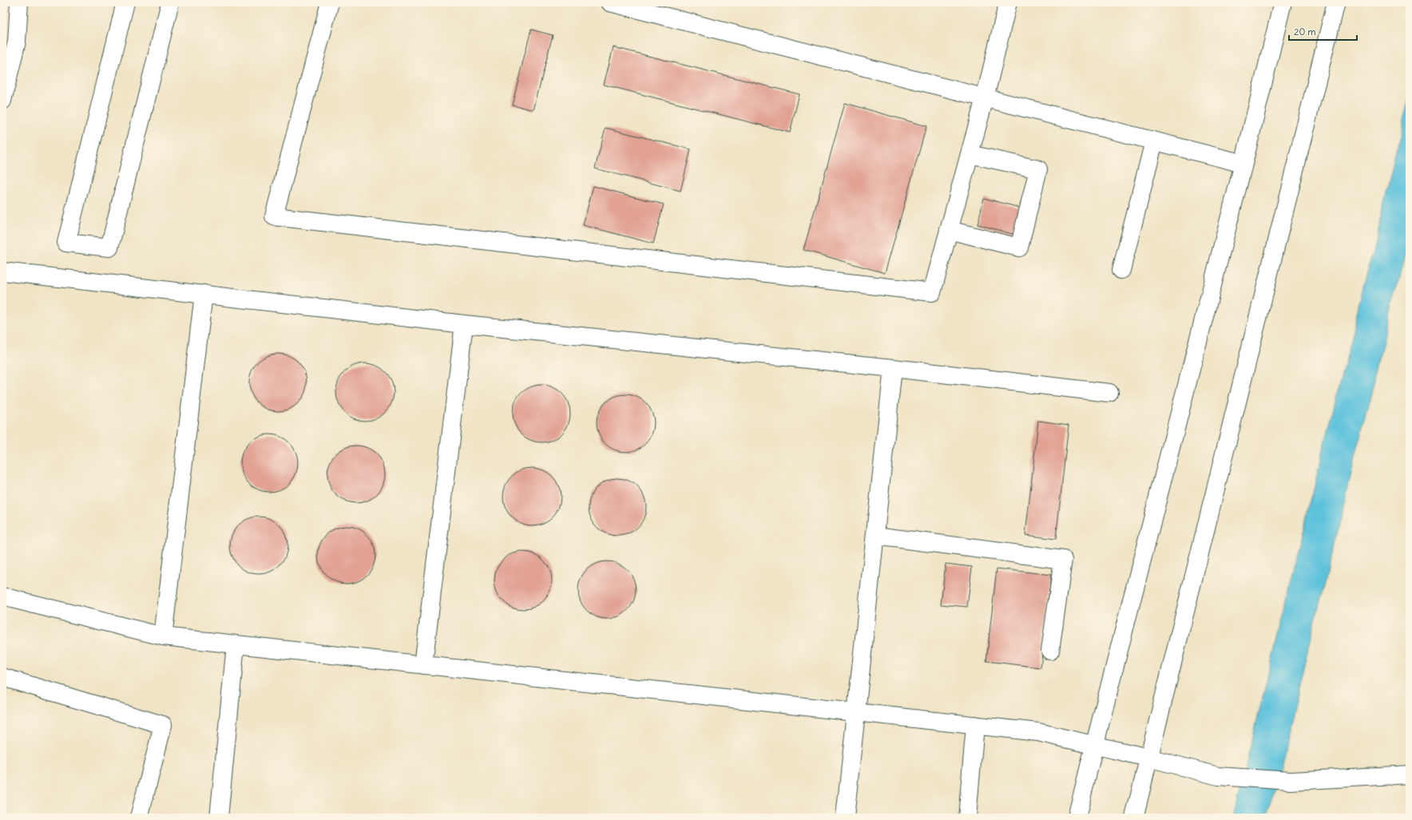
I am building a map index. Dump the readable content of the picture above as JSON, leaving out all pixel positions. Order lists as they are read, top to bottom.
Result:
{
  "scale_bar": "20 m"
}
